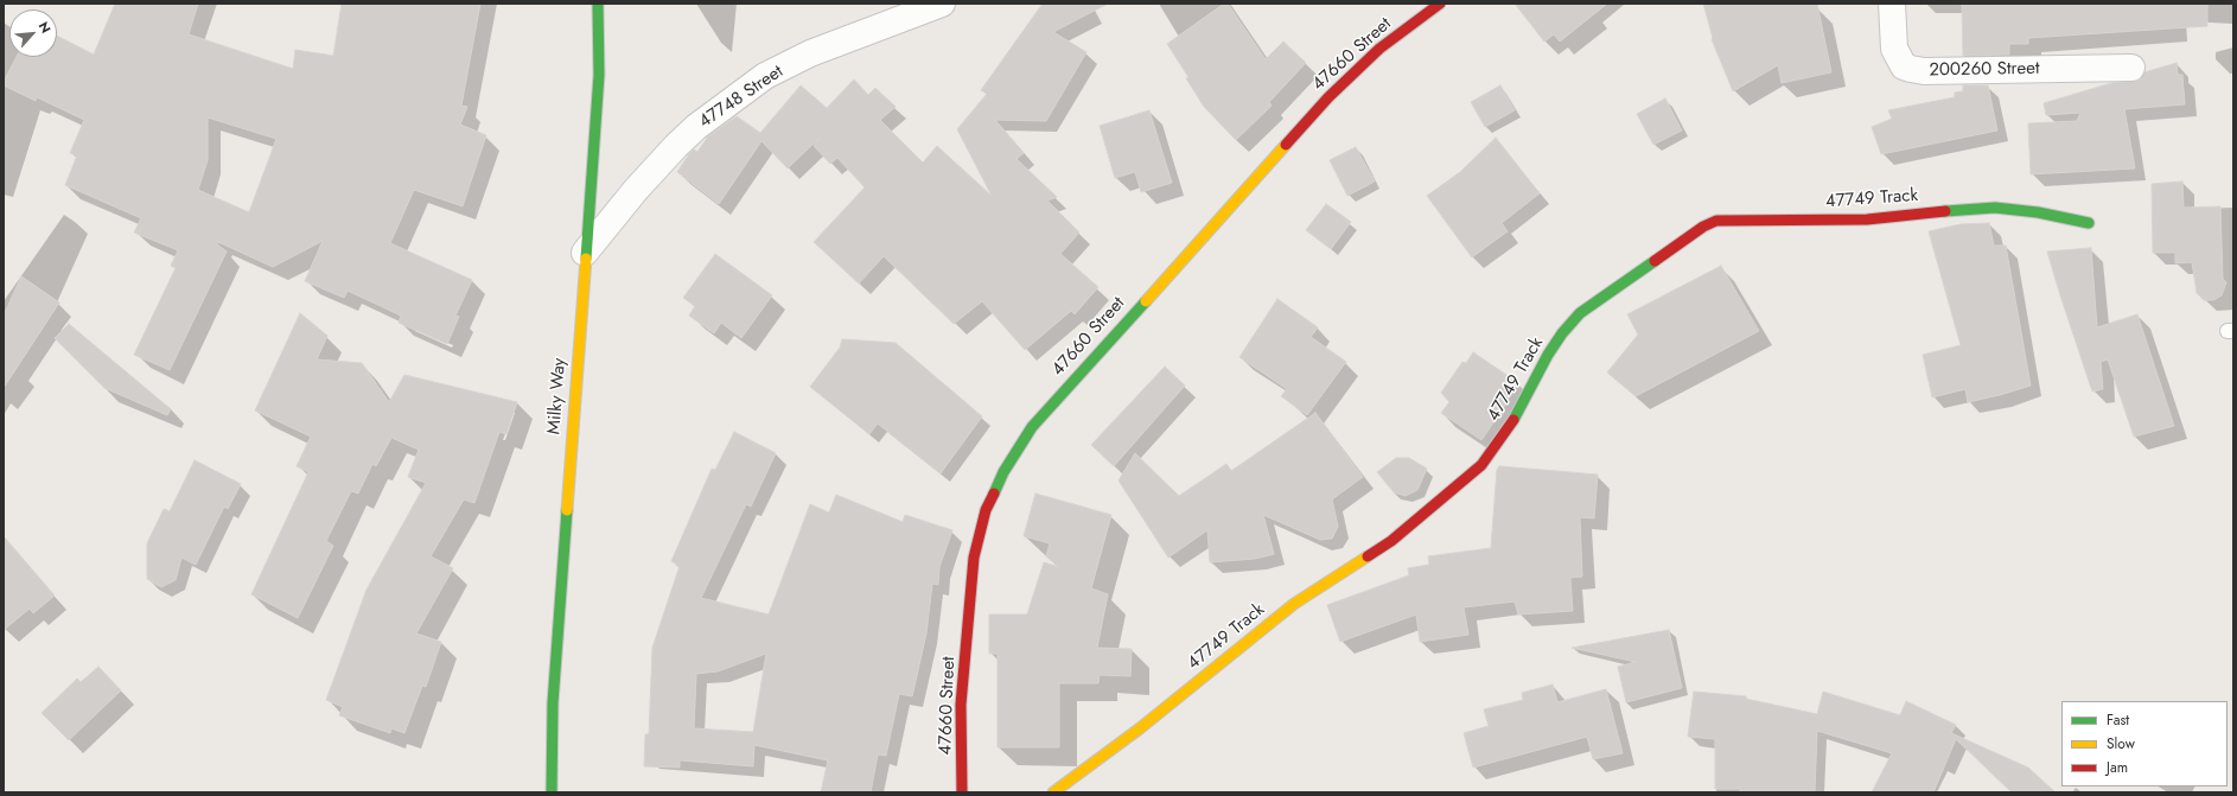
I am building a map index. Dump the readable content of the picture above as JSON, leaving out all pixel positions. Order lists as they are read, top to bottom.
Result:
{
  "streets": {
    "street": [
      "47660 Street",
      "200260 Street",
      "47748 Street",
      "47749 Track",
      "Milky Way"
    ]
  },
  "crossings": [
    ["47748 Street", "Milky Way"]
  ],
  "legend": ["Fast", "Slow", "Jam"],
  "north": "top right"
}
